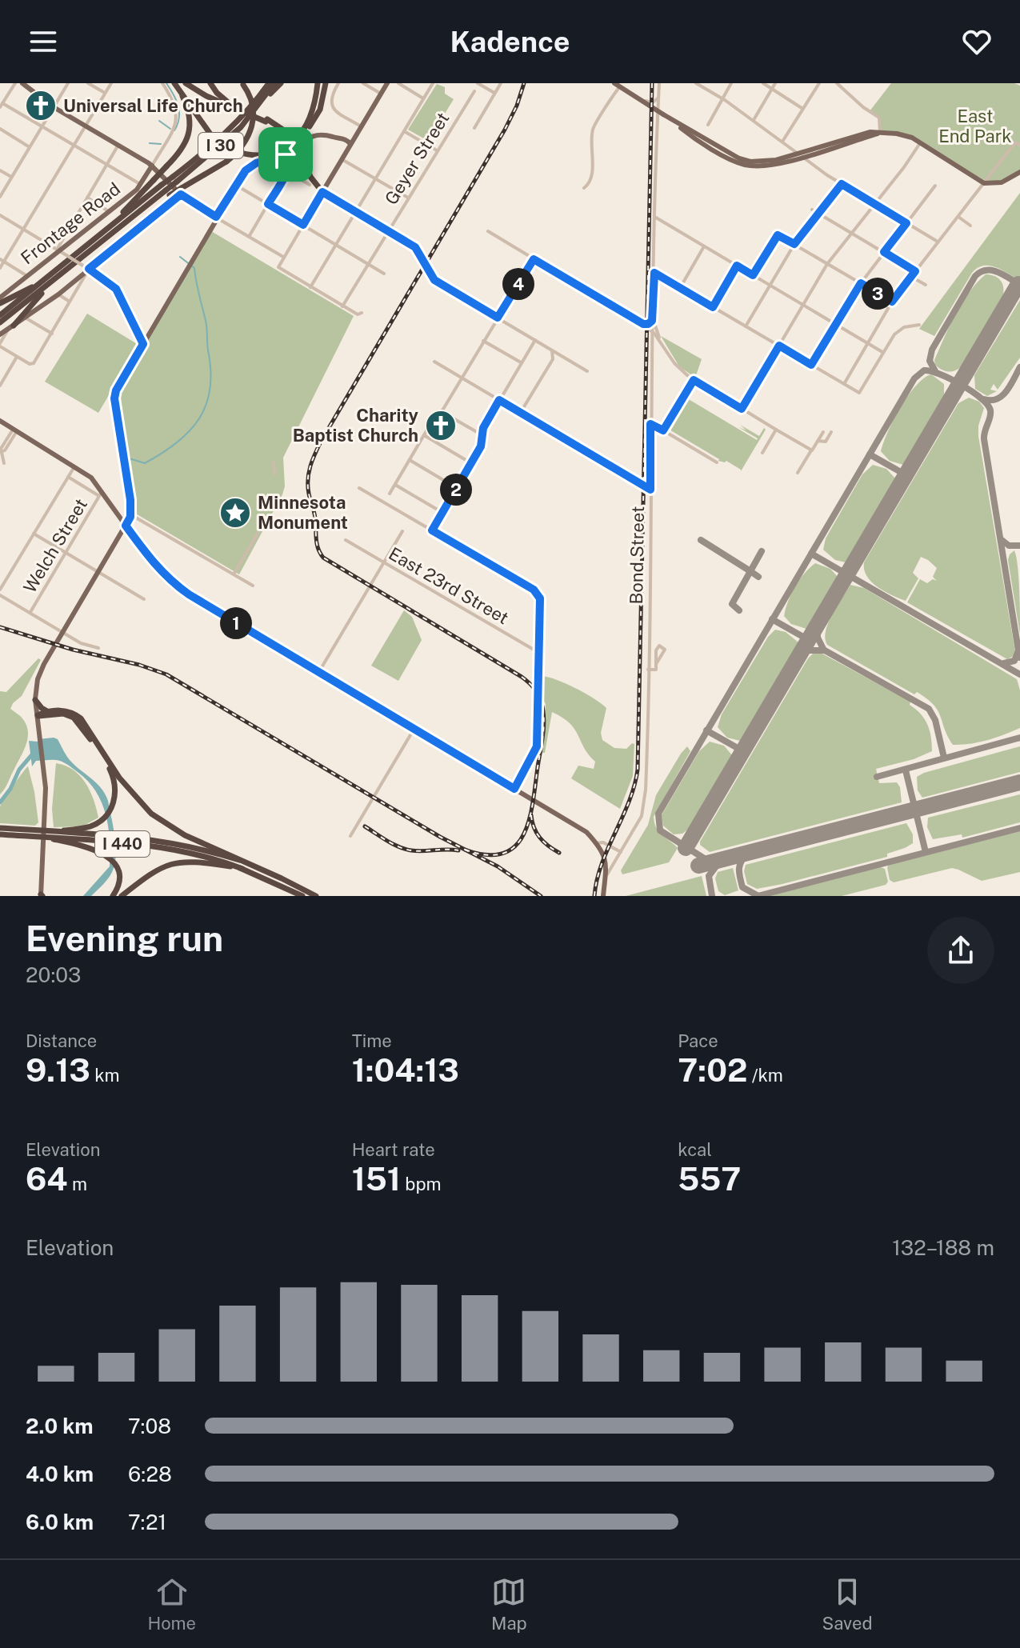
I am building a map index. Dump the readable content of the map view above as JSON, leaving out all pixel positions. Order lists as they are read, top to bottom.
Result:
{
  "streets": {
    "highway": ["I 30", "I 440"],
    "main road": ["Frontage Road"],
    "street": [
      "Geyer Street",
      "Welch Street",
      "Bond Street",
      "East 23rd Street"
    ]
  },
  "parks": ["East End Park"],
  "places": {
    "church": ["Universal Life Church", "Charity Baptist Church"],
    "place": ["Minnesota Monument"]
  },
  "page": {
    "header": "Kadence",
    "pins": [
      "4",
      "3",
      "2",
      "1"
    ],
    "heading": ["Evening run", "20:03"],
    "stats": [
      ["Distance", "9.13 km"],
      ["Time", "1:04:13"],
      ["Pace", "7:02 /km"],
      ["Elevation", "64 m"],
      ["Heart rate", "151 bpm"],
      ["kcal", "557"]
    ],
    "chart": ["Elevation", "132–188 m"],
    "list": [
      {
        "name": "2.0 km",
        "note": "7:08"
      },
      {
        "name": "4.0 km",
        "note": "6:28"
      },
      {
        "name": "6.0 km",
        "note": "7:21"
      }
    ],
    "tabs": ["Home", "Map", "Saved"]
  }
}
